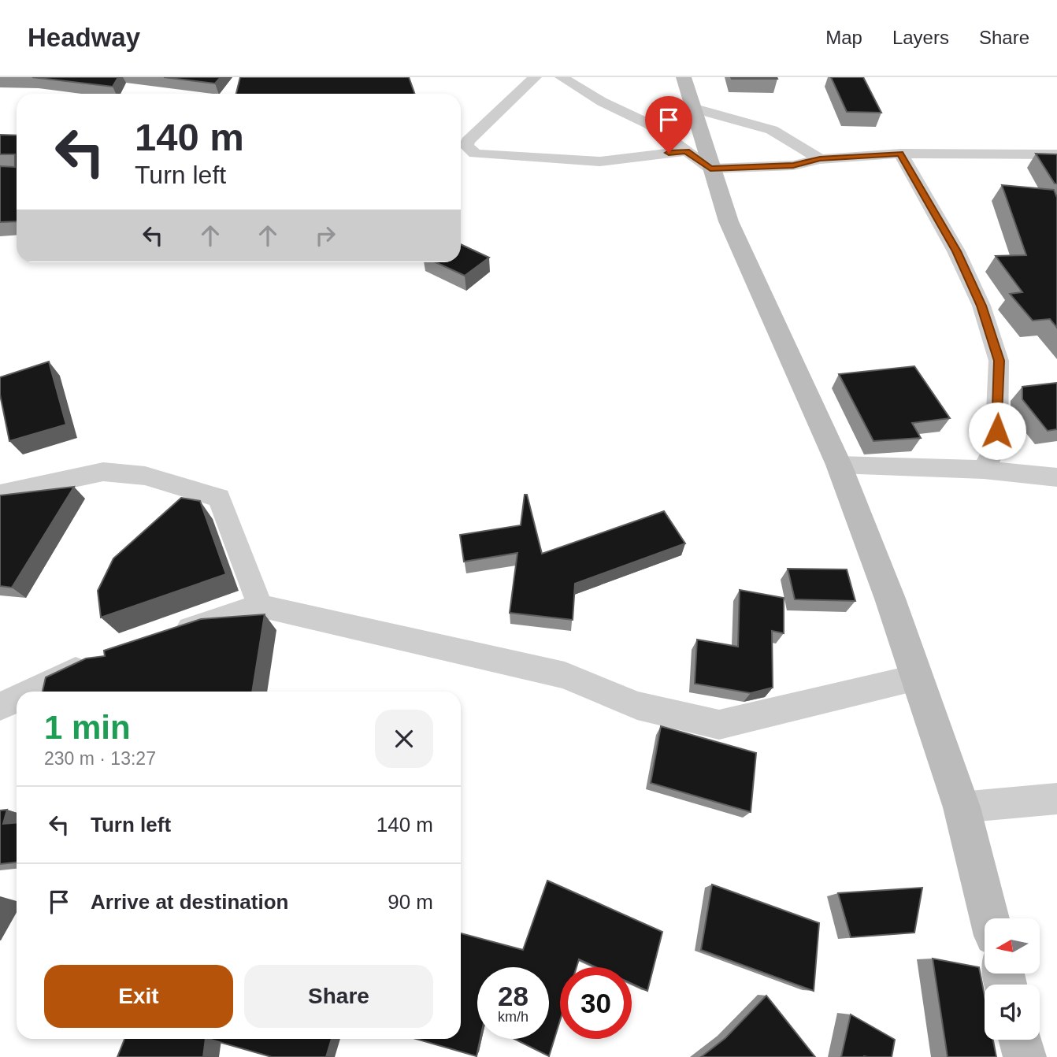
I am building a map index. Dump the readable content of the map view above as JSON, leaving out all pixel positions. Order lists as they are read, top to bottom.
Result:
{
  "north": "left",
  "page": {
    "header": "Headway",
    "nav": ["Map", "Layers", "Share"],
    "turn": ["140 m", "Turn left"],
    "heading": ["1 min", "230 m · 13:27"],
    "list": [
      {
        "name": "Turn left",
        "value": "140 m"
      },
      {
        "name": "Arrive at destination",
        "value": "90 m"
      }
    ],
    "buttons": ["Exit", "Share"],
    "speed": "28 km/h",
    "limit": "30"
  }
}
